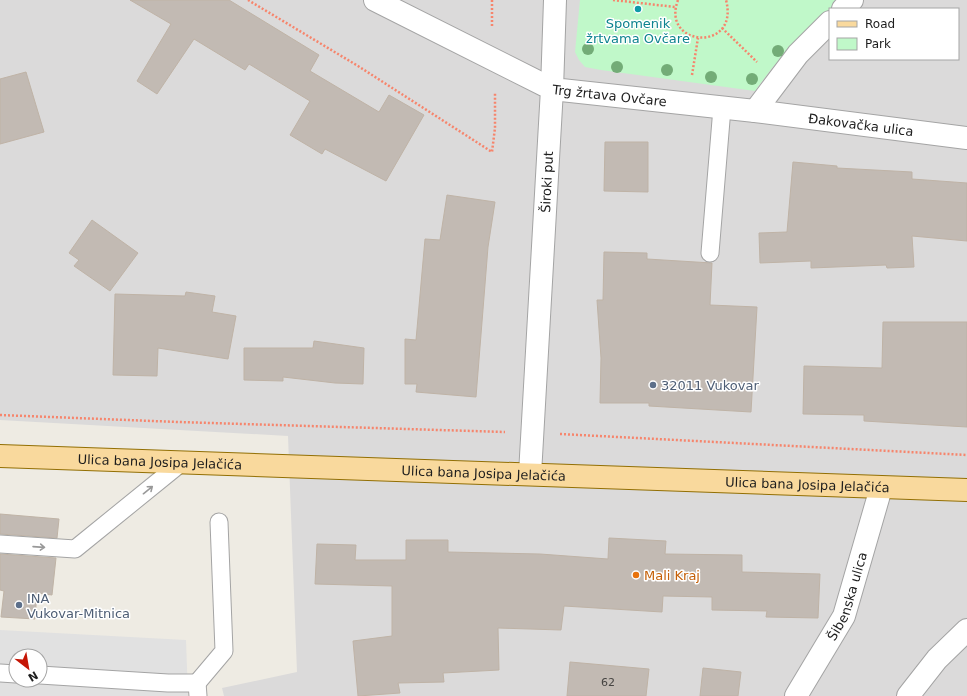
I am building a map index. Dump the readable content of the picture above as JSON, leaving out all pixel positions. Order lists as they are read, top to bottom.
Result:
{
  "streets": {
    "main road": ["Ulica bana Josipa Jelačića"],
    "street": [
      "Trg žrtava Ovčare",
      "Đakovačka ulica",
      "Široki put",
      "Šibenska ulica"
    ]
  },
  "crossings": [
    ["Trg žrtava Ovčare", "Đakovačka ulica"],
    ["Trg žrtava Ovčare", "Široki put"],
    ["Široki put", "Ulica bana Josipa Jelačića"],
    ["Ulica bana Josipa Jelačića", "Šibenska ulica"]
  ],
  "places": [
    "Spomenik žrtvama Ovčare",
    "32011 Vukovar",
    "Mali Kraj",
    "INA Vukovar-Mitnica"
  ],
  "house_numbers": ["62"],
  "legend": ["Road", "Park"],
  "north": "bottom right"
}
